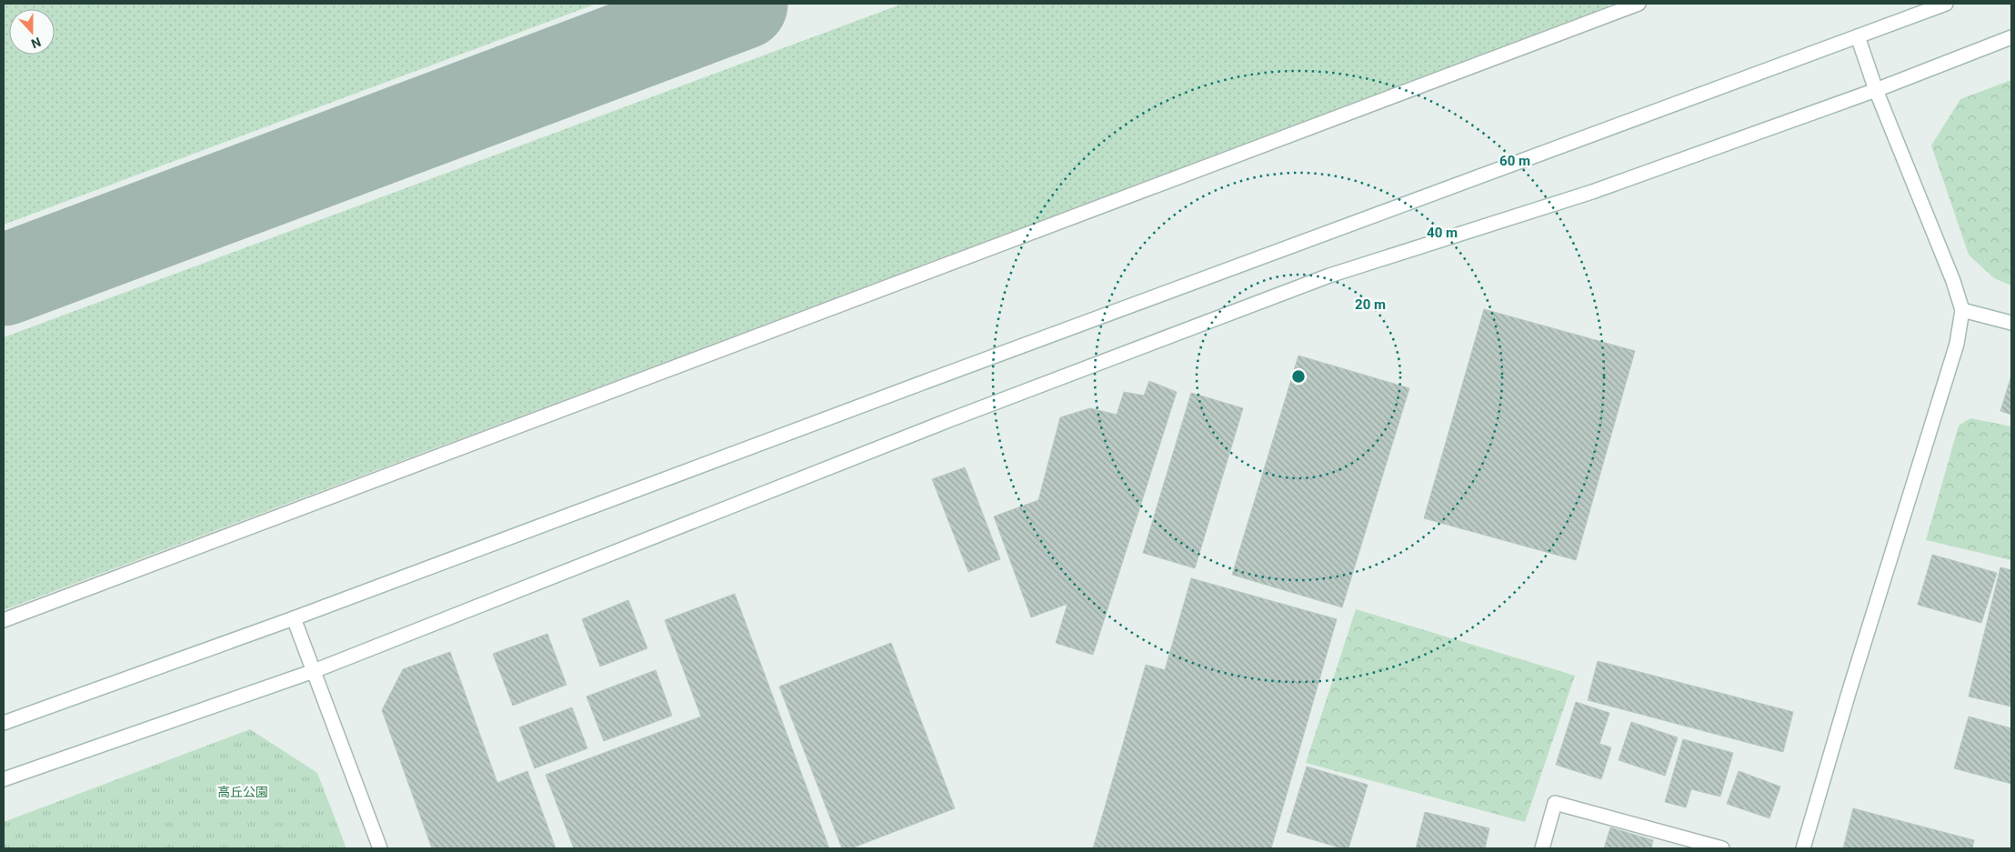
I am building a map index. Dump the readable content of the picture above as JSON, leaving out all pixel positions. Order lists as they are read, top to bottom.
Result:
{
  "parks": ["高丘公園"],
  "north": "bottom",
  "rings": ["60 m", "40 m", "20 m"]
}
